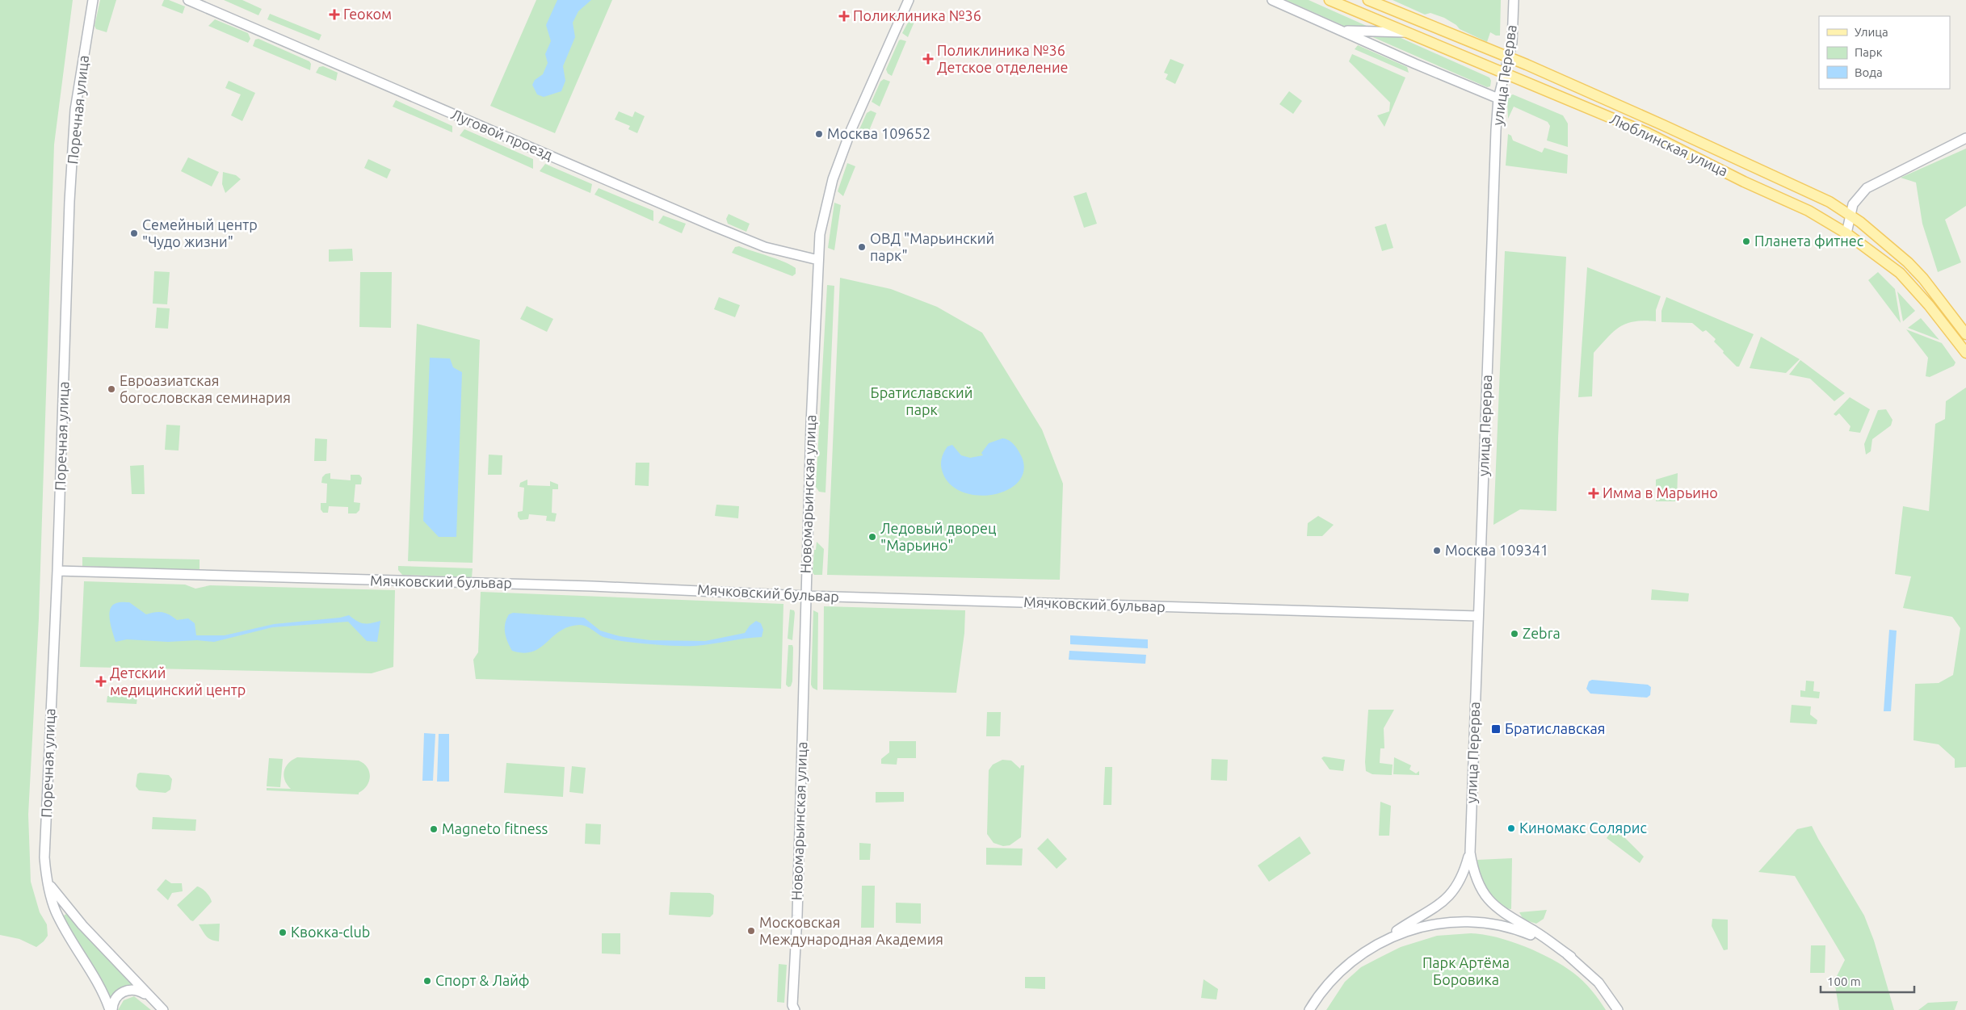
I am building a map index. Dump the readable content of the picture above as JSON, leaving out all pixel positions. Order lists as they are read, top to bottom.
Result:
{
  "streets": {
    "main road": ["Люблинская улица"],
    "street": [
      "улица Перерва",
      "Поречная улица",
      "Луговой проезд",
      "Новомарьинская улица",
      "Мячковский бульвар"
    ]
  },
  "crossings": [
    ["улица Перерва", "Люблинская улица"],
    ["улица Перерва", "Мячковский бульвар"],
    ["Поречная улица", "Мячковский бульвар"],
    ["Луговой проезд", "Новомарьинская улица"],
    ["Новомарьинская улица", "Мячковский бульвар"]
  ],
  "parks": ["Братиславский парк", "Парк Артёма Боровика"],
  "places": {
    "health": [
      "Геоком",
      "Поликлиника №36",
      "Поликлиника №36 Детское отделение",
      "Имма в Марьино",
      "Детский медицинский центр"
    ],
    "other": [
      "Москва 109652",
      "Семейный центр \"Чудо жизни\"",
      "Планета фитнес",
      "ОВД \"Марьинский парк\"",
      "Евроазиатская богословская семинария",
      "Ледовый дворец \"Марьино\"",
      "Москва 109341",
      "Zebra",
      "Киномакс Солярис",
      "Magneto fitness",
      "Московская Международная Академия",
      "Квокка-club",
      "Спорт & Лайф"
    ],
    "transit": ["Братиславская"]
  },
  "legend": ["Улица", "Парк", "Вода"],
  "scale_bar": "100 m"
}
